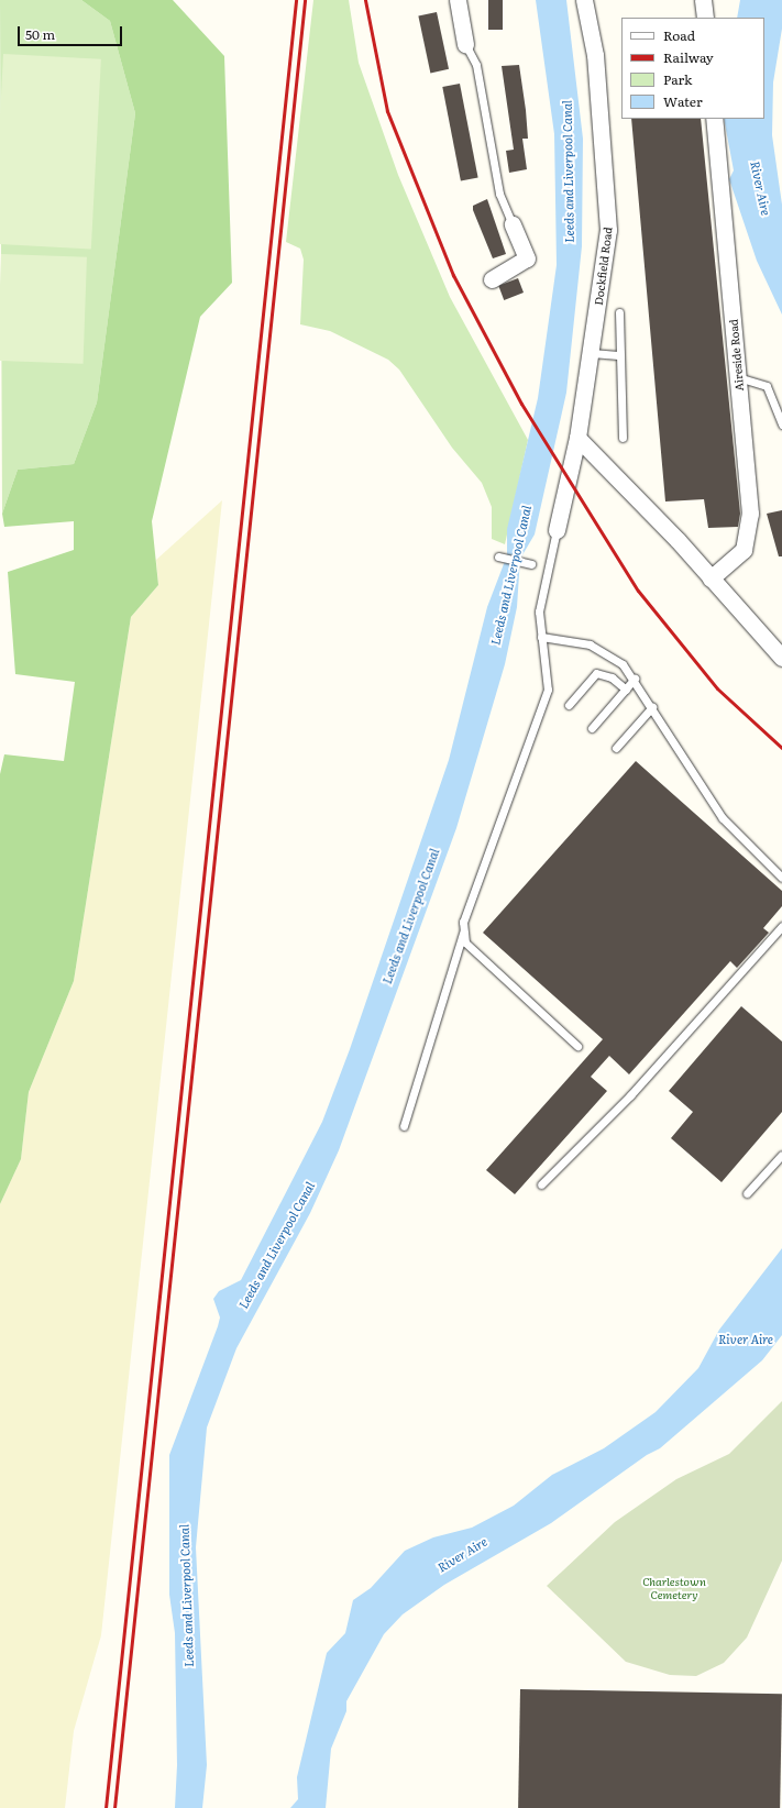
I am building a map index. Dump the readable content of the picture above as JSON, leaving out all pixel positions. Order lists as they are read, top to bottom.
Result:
{
  "streets": {
    "street": ["Dockfield Road", "Aireside Road"]
  },
  "water": ["Leeds and Liverpool Canal", "River Aire"],
  "parks": ["Charlestown Cemetery"],
  "legend": [
    "Road",
    "Railway",
    "Park",
    "Water"
  ],
  "scale_bar": "50 m"
}
